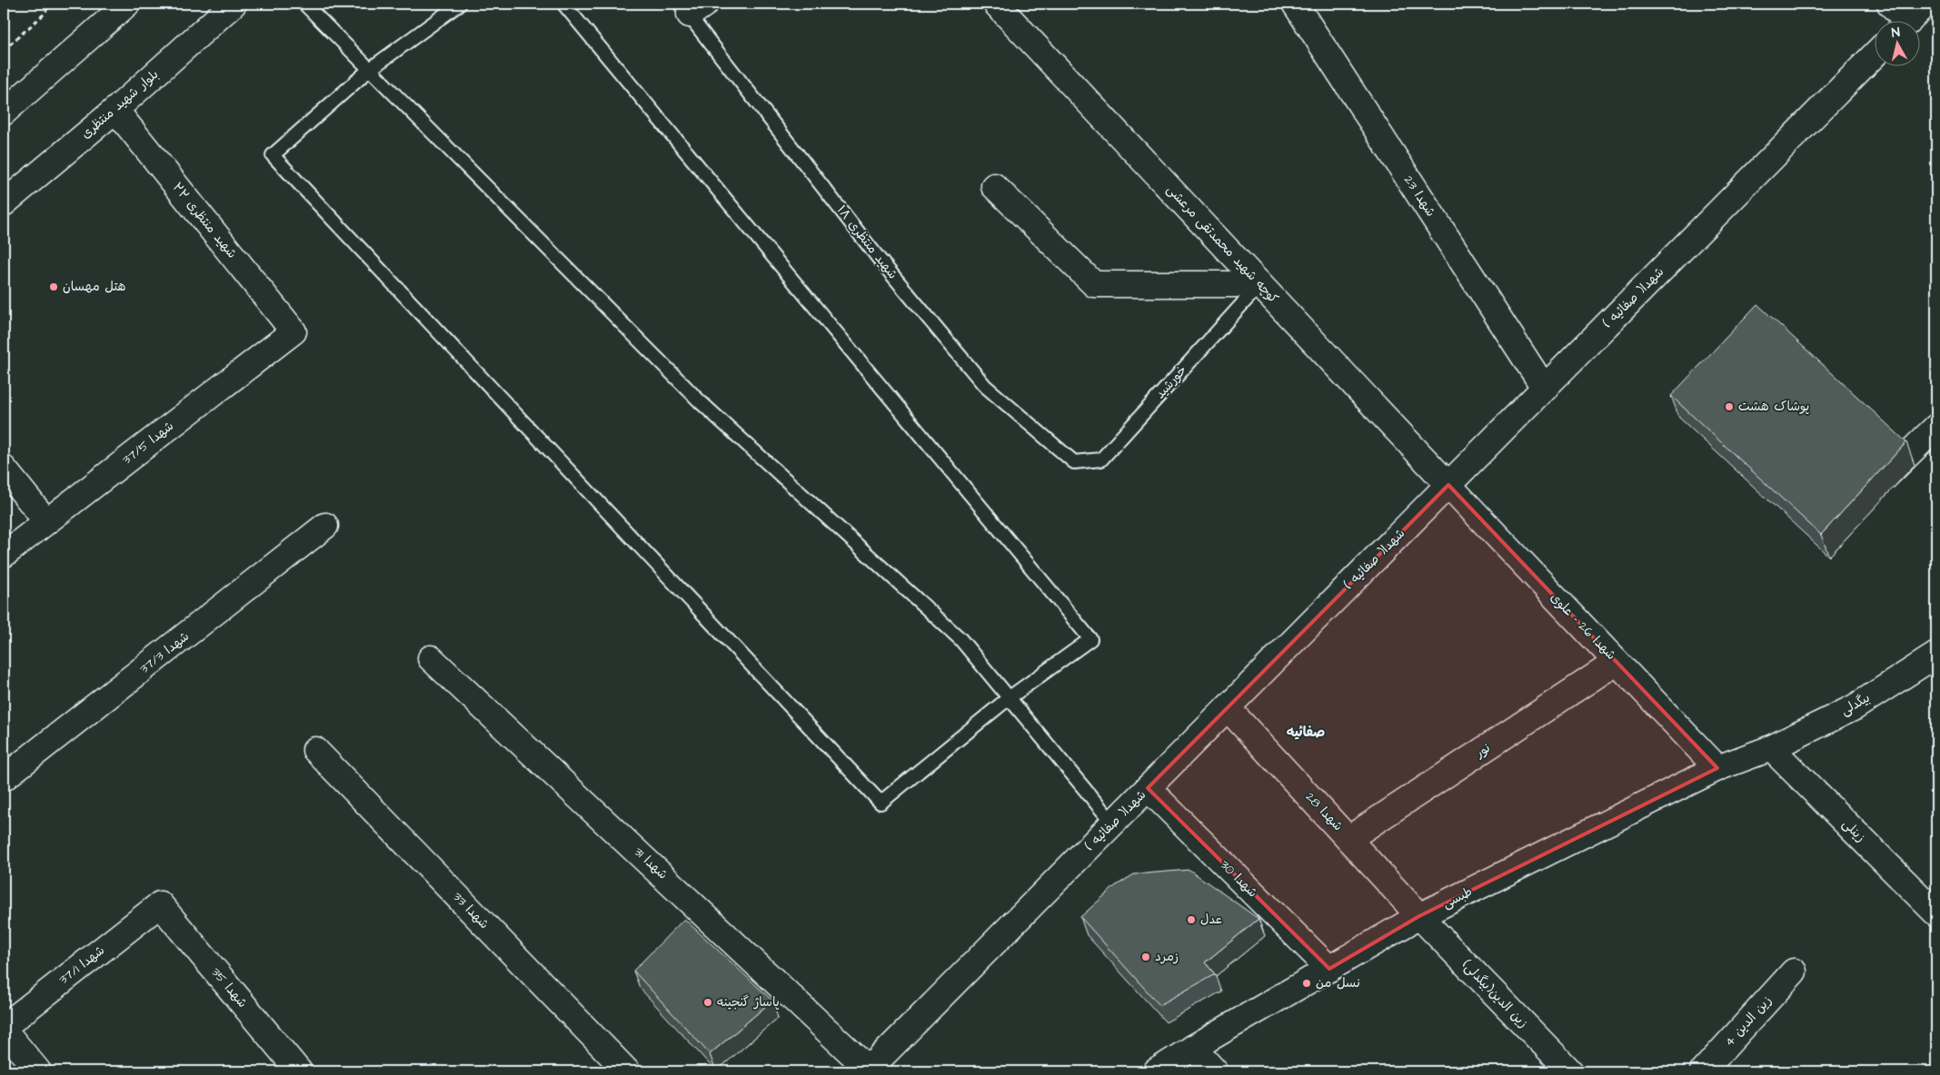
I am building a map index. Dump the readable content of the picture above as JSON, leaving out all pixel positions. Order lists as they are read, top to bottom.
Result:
{
  "streets": {
    "street": [
      "بلوار شهید منتظری",
      "شهدا 23",
      "شهید منتظری ۲۲",
      "کوچه شهید محمدتقی مرعشی",
      "شهدا( صفائیه )",
      "شهدا 37/5",
      "شهدا 26 - علوی",
      "شهدا 37/3",
      "بیگدلی",
      "نور",
      "شهدا 28",
      "زینلی",
      "شهدا 31",
      "شهدا 30",
      "طبسی",
      "شهدا 33",
      "شهدا 37/1",
      "شهدا 35",
      "زین الدین(بیگدلی)",
      "زین الدین 4"
    ],
    "lane": ["شهید منتظری ۱۸", "خورشید"]
  },
  "crossings": [
    ["بلوار شهید منتظری", "شهید منتظری ۲۲"],
    ["شهدا 23", "شهدا( صفائیه )"],
    ["شهید منتظری ۲۲", "شهدا 37/5"],
    ["شهید منتظری ۱۸", "خورشید"],
    ["کوچه شهید محمدتقی مرعشی", "شهدا( صفائیه )"],
    ["کوچه شهید محمدتقی مرعشی", "خورشید"],
    ["کوچه شهید محمدتقی مرعشی", "شهدا 26 - علوی"],
    ["شهدا( صفائیه )", "شهدا 26 - علوی"],
    ["شهدا( صفائیه )", "شهدا 28"],
    ["شهدا( صفائیه )", "شهدا 31"],
    ["شهدا( صفائیه )", "شهدا 30"],
    ["شهدا 26 - علوی", "نور"],
    ["شهدا 26 - علوی", "طبسی"],
    ["بیگدلی", "زینلی"],
    ["بیگدلی", "طبسی"],
    ["نور", "شهدا 28"],
    ["شهدا 28", "طبسی"],
    ["شهدا 28", "زین الدین(بیگدلی)"],
    ["زینلی", "طبسی"],
    ["شهدا 30", "طبسی"],
    ["طبسی", "زین الدین(بیگدلی)"],
    ["شهدا 37/1", "شهدا 35"]
  ],
  "districts": ["صفائیه"],
  "places": [
    "هتل مهسان",
    "پوشاک هشت",
    "عدل",
    "زمرد",
    "نسل من",
    "پاساژ گنجینه"
  ],
  "north": "top"
}
